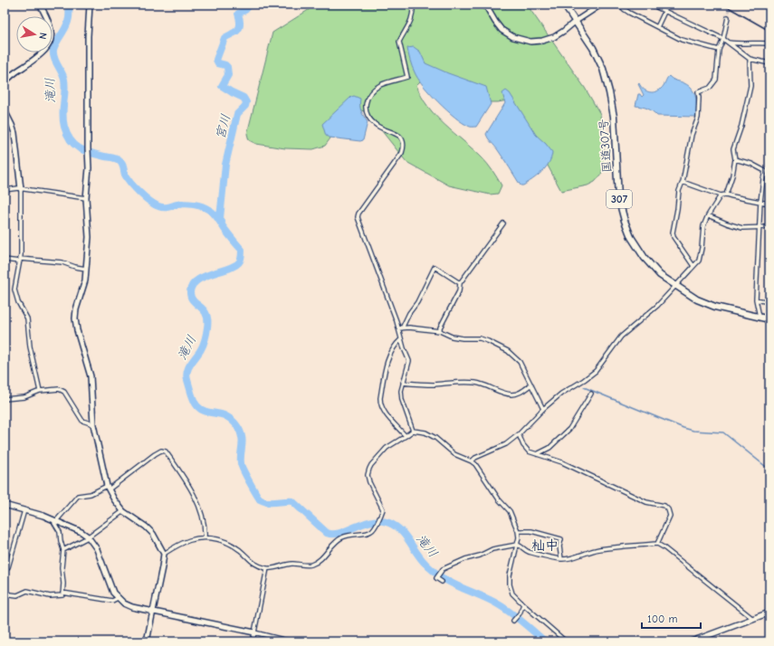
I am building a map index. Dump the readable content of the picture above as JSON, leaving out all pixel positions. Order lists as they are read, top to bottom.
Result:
{
  "streets": {
    "highway": ["国道307号", "307"]
  },
  "districts": ["杣中"],
  "water": ["滝川", "宮川"],
  "scale_bar": "100 m",
  "north": "right"
}
